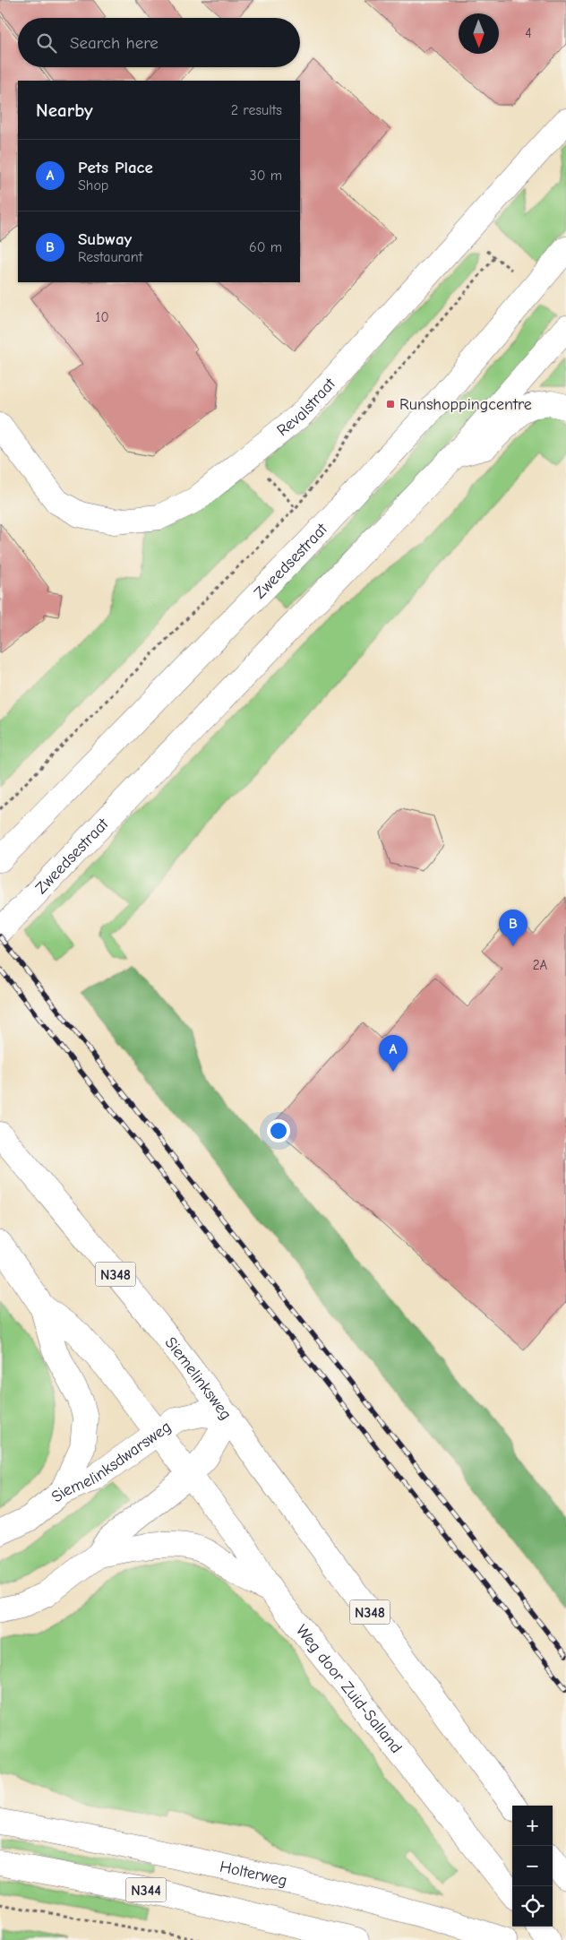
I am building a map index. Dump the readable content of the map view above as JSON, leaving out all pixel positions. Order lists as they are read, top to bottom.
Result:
{
  "streets": {
    "main road": [
      "Revalstraat",
      "Zweedsestraat",
      "N348",
      "Siemelinksweg",
      "Siemelinksdwarsweg",
      "Weg door Zuid-Salland",
      "Holterweg",
      "N344"
    ]
  },
  "crossings": [
    ["N348", "Siemelinksweg"],
    ["N348", "Siemelinksdwarsweg"],
    ["Siemelinksweg", "Siemelinksdwarsweg"],
    ["Siemelinksweg", "Weg door Zuid-Salland"]
  ],
  "places": {
    "transit": ["Runshoppingcentre"]
  },
  "house_numbers": ["4", "10", "2A"],
  "north": "bottom",
  "page": {
    "search": "Search here",
    "heading": ["Nearby", "2 results"],
    "list": [
      {
        "mark": "A",
        "name": "Pets Place",
        "note": "Shop",
        "value": "30 m"
      },
      {
        "mark": "B",
        "name": "Subway",
        "note": "Restaurant",
        "value": "60 m"
      }
    ],
    "pins": ["B", "A"],
    "map_buttons": ["+", "−"]
  }
}
